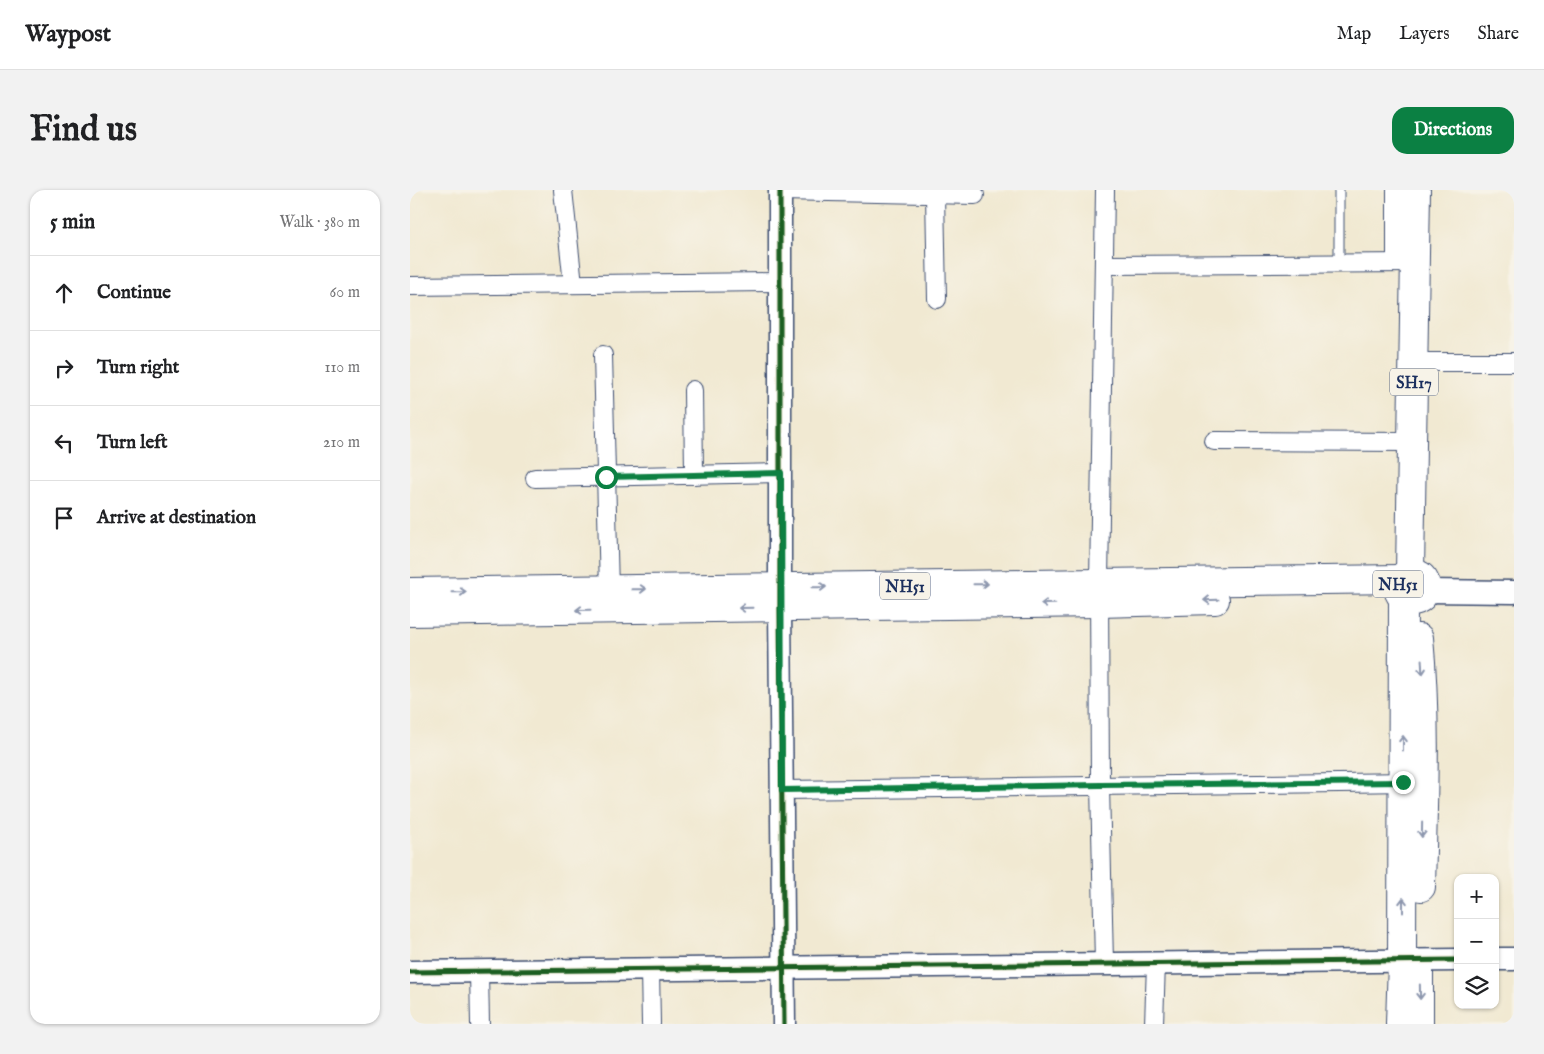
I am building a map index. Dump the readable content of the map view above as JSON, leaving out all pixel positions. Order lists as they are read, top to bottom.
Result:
{
  "streets": {
    "main road": ["SH17", "NH51"]
  },
  "crossings": [
    ["SH17", "NH51"]
  ],
  "page": {
    "header": "Waypost",
    "nav": ["Map", "Layers", "Share"],
    "buttons": "Directions",
    "title": "Find us",
    "heading": ["5 min", "Walk · 380 m"],
    "list": [
      ["Continue", "60 m"],
      ["Turn right", "110 m"],
      ["Turn left", "210 m"],
      "Arrive at destination"
    ],
    "map_buttons": ["+", "−"]
  }
}
